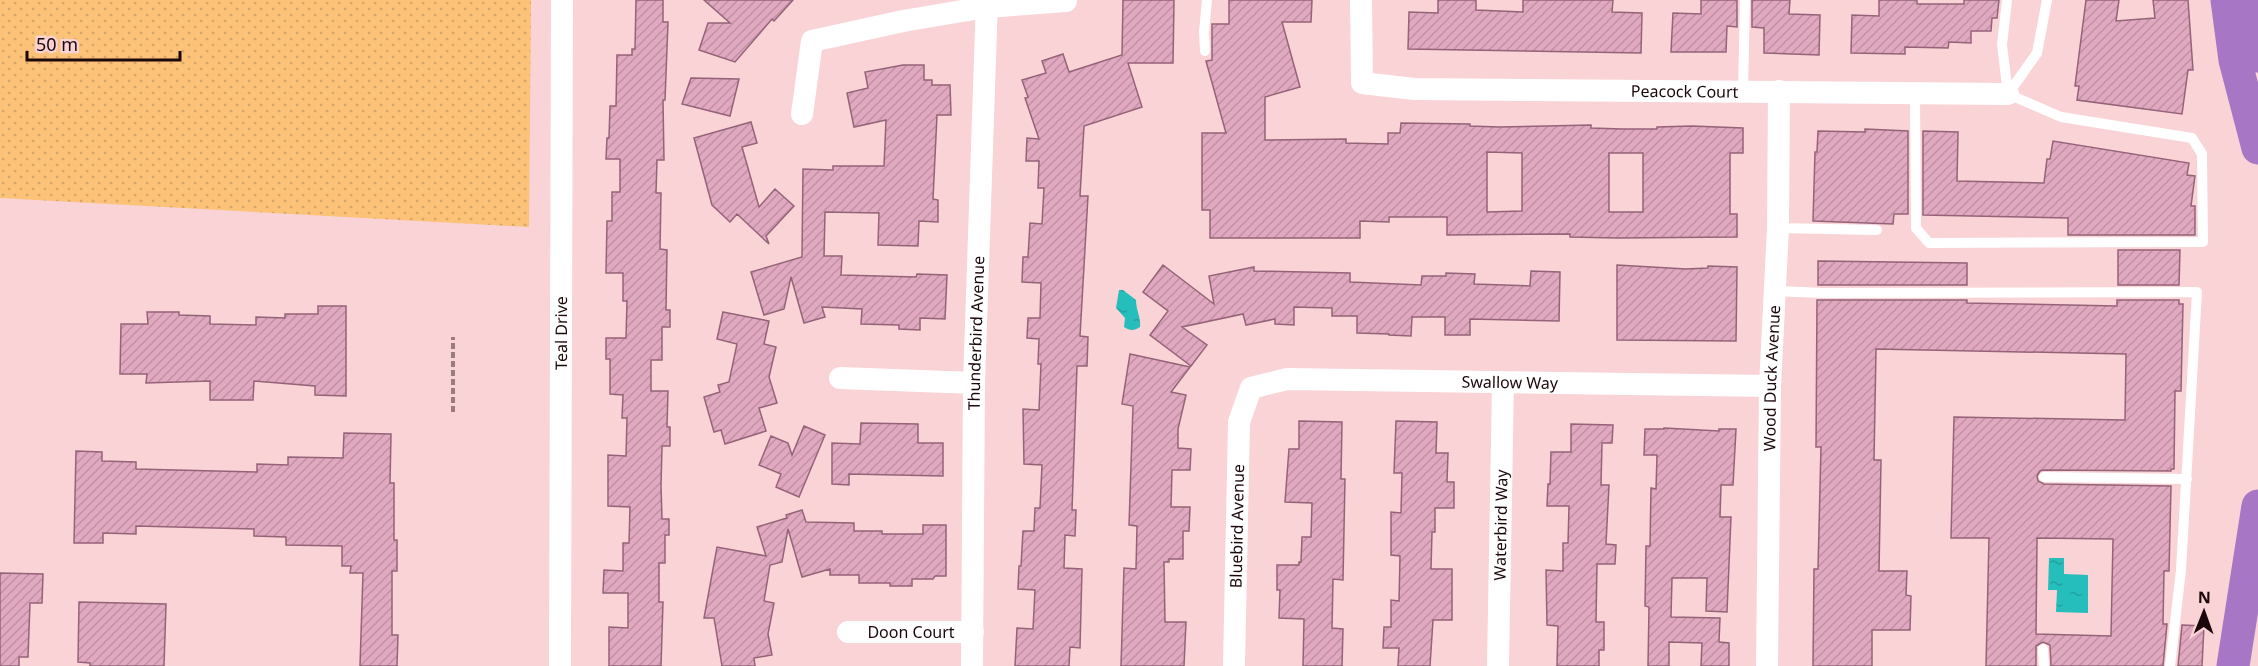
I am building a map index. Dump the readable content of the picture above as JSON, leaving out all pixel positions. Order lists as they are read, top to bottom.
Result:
{
  "streets": {
    "street": [
      "Peacock Court",
      "Teal Drive",
      "Thunderbird Avenue",
      "Wood Duck Avenue",
      "Swallow Way",
      "Waterbird Way",
      "Bluebird Avenue",
      "Doon Court"
    ]
  },
  "crossings": [
    ["Peacock Court", "Wood Duck Avenue"],
    ["Thunderbird Avenue", "Doon Court"],
    ["Wood Duck Avenue", "Swallow Way"],
    ["Swallow Way", "Waterbird Way"],
    ["Swallow Way", "Bluebird Avenue"]
  ],
  "scale_bar": "50 m",
  "north": "top"
}
